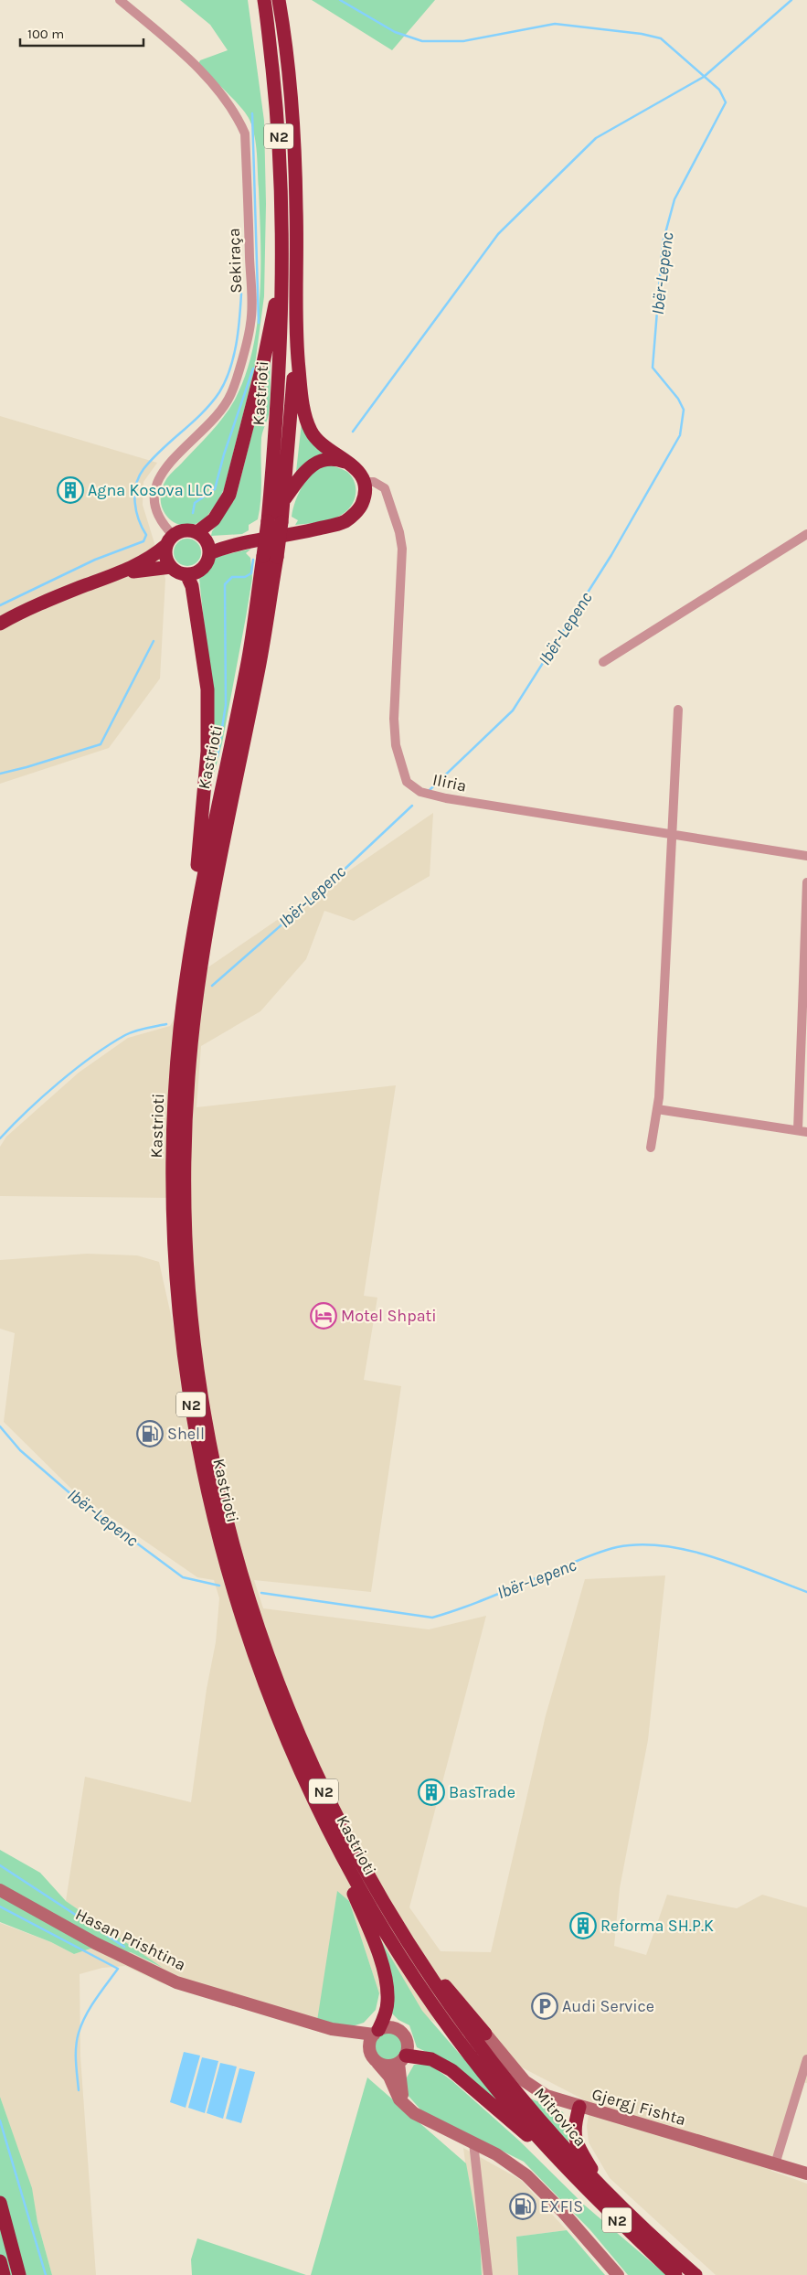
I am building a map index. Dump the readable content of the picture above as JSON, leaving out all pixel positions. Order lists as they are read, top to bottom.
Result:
{
  "streets": {
    "highway": ["N2", "Kastrioti", "Mitrovica"],
    "main road": ["Hasan Prishtina", "Gjergj Fishta"],
    "street": ["Sekiraça", "Iliria"]
  },
  "crossings": [
    ["N2", "Kastrioti"],
    ["Kastrioti", "Mitrovica"]
  ],
  "water": ["Ibër-Lepenc"],
  "places": {
    "building": ["Agna Kosova LLC", "BasTrade", "Reforma SH.P.K"],
    "hotel": ["Motel Shpati"],
    "fuel station": ["Shell", "EXFIS"],
    "parking": ["Audi Service"]
  },
  "scale_bar": "100 m"
}
